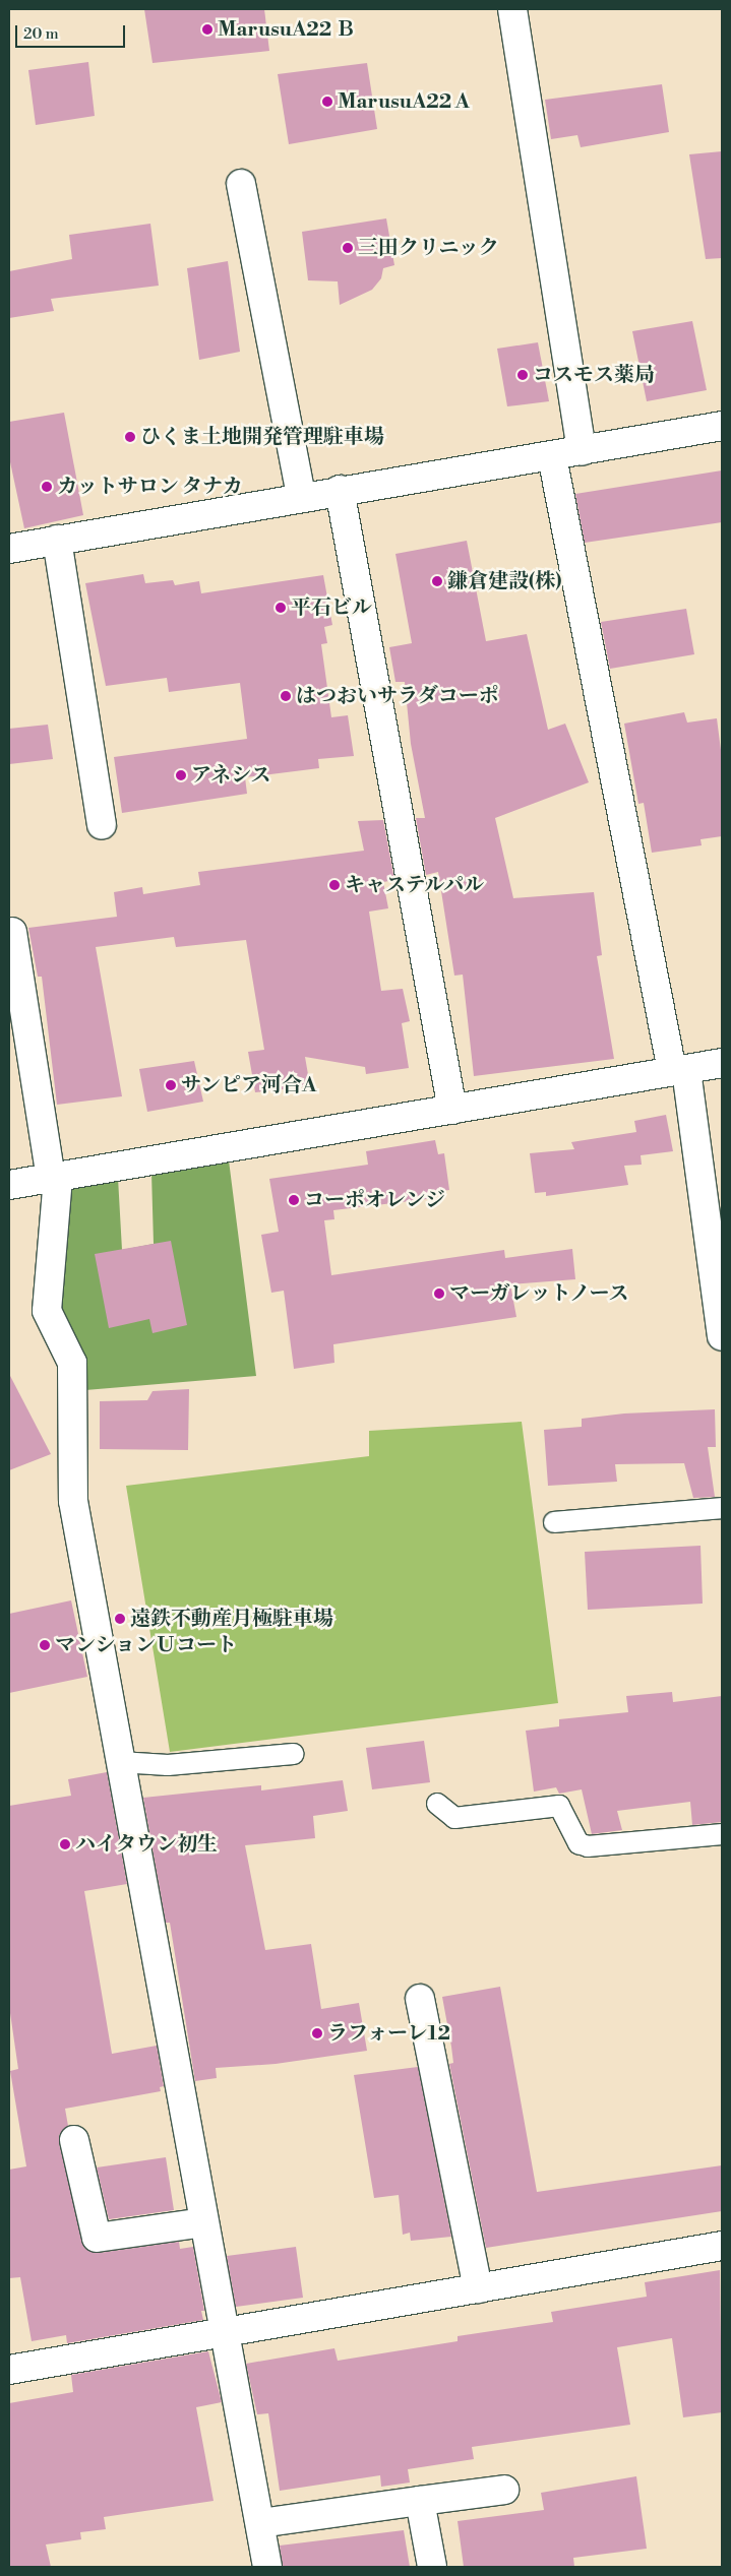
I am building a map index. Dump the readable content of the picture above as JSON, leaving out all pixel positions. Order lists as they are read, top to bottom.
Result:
{
  "places": [
    "MarusuA22 Ｂ",
    "MarusuA22 A",
    "三田クリニック",
    "コスモス薬局",
    "ひくま土地開発管理駐車場",
    "カットサロン タナカ",
    "鎌倉建設(株)",
    "平石ビル",
    "はつおいサラダコーポ",
    "アネシス",
    "キャステルパル",
    "サンピア河合A",
    "コーポオレンジ",
    "マーガレットノース",
    "遠鉄不動産月極駐車場",
    "マンションＵコート",
    "ハイタウン初生",
    "ラフォーレ12"
  ],
  "scale_bar": "20 m"
}
